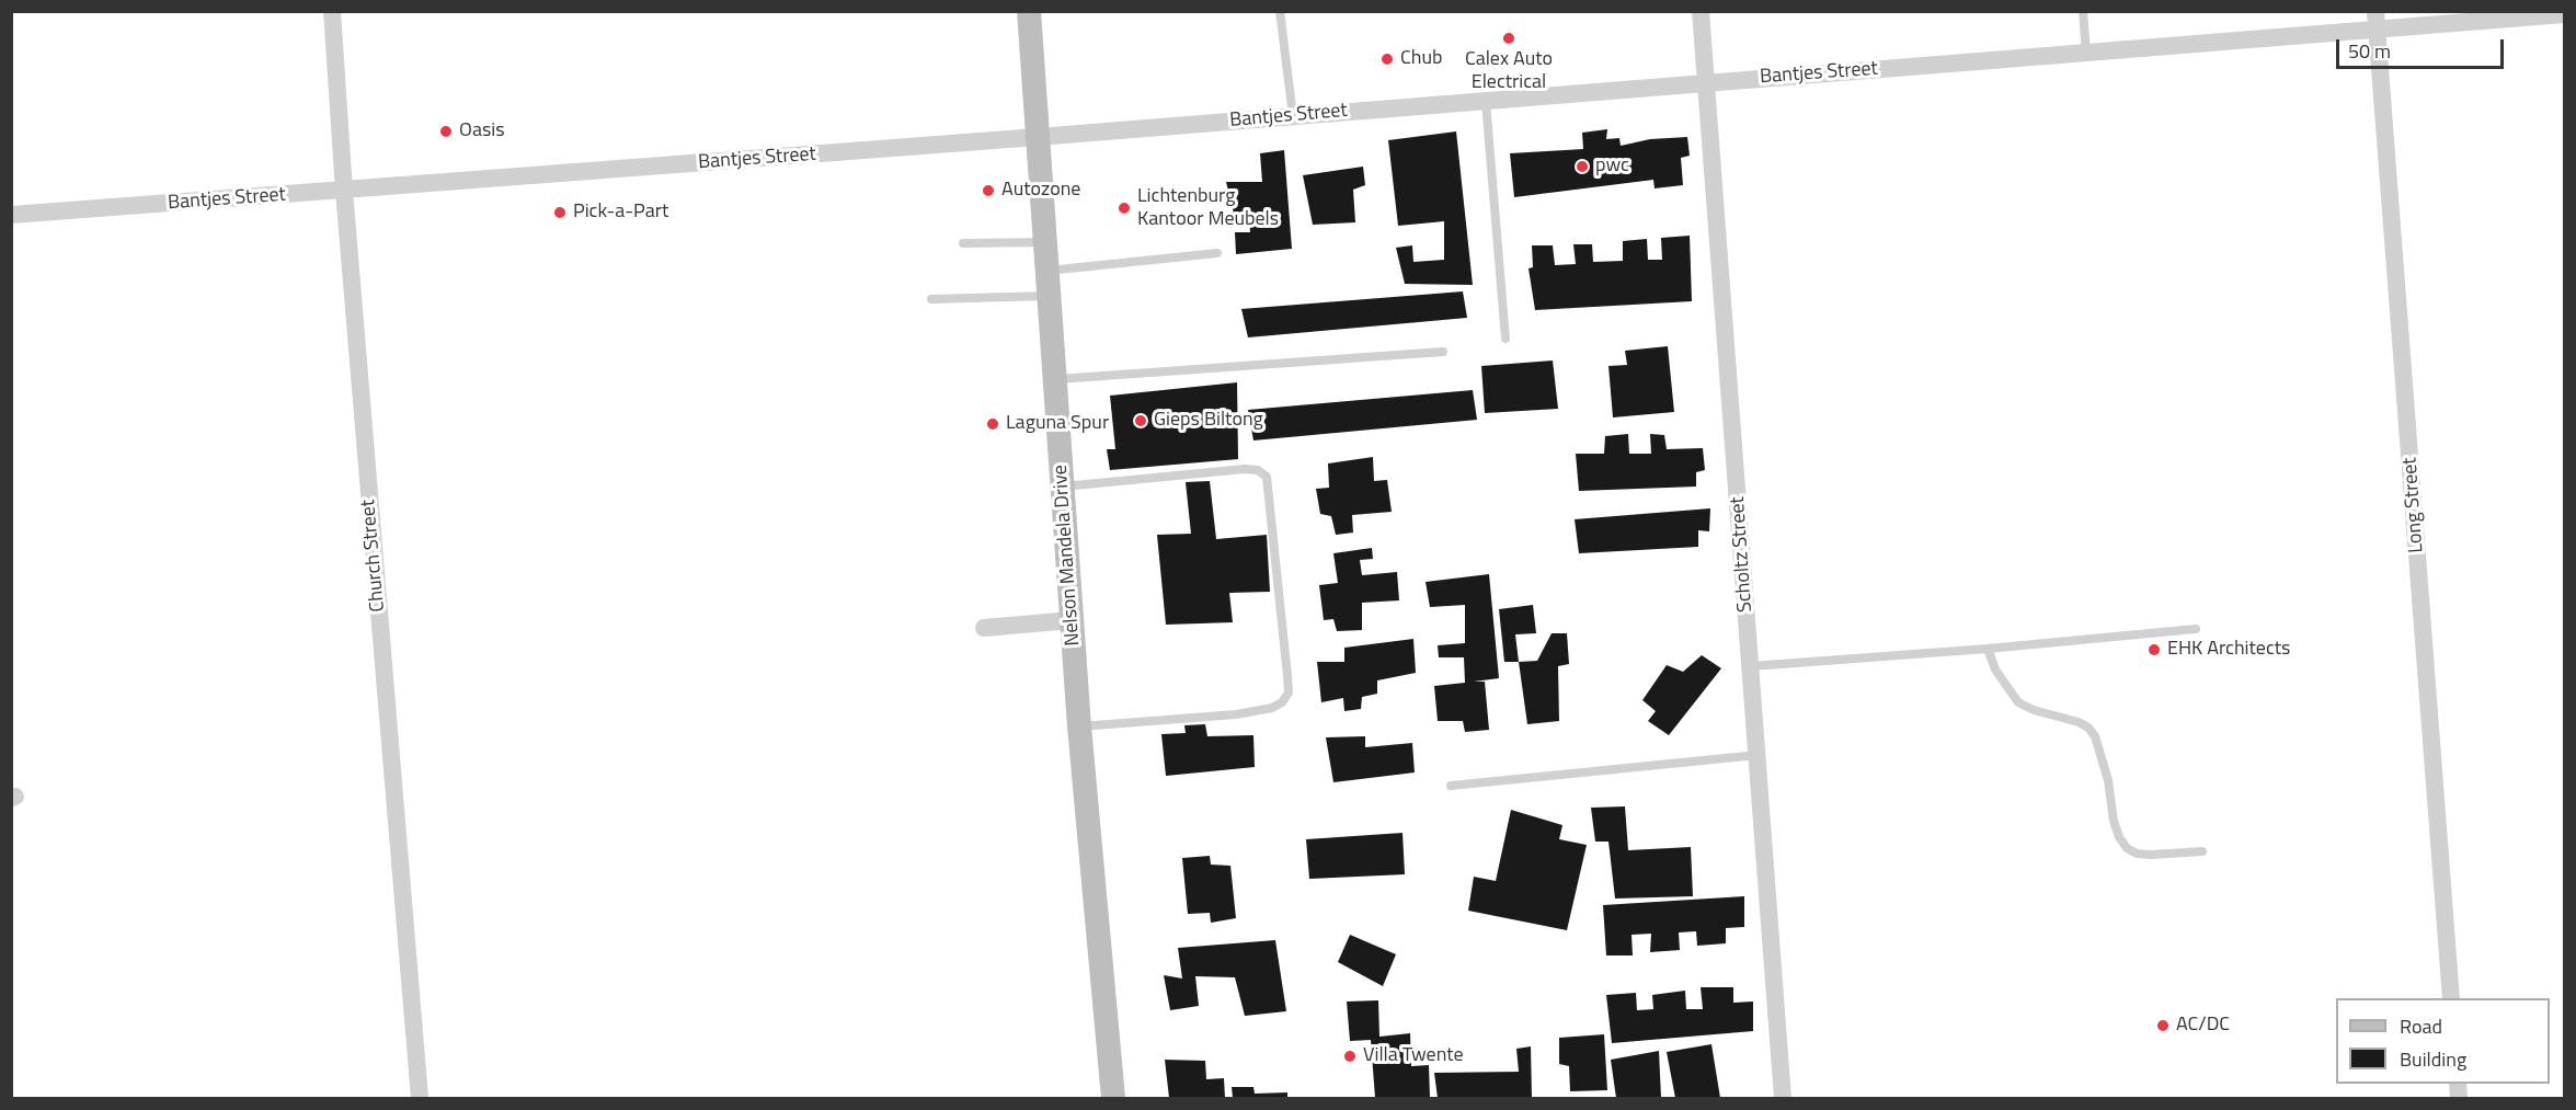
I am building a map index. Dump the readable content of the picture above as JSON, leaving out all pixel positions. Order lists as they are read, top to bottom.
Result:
{
  "streets": {
    "main road": ["Nelson Mandela Drive"],
    "street": [
      "Bantjes Street",
      "Long Street",
      "Scholtz Street",
      "Church Street"
    ]
  },
  "crossings": [
    ["Bantjes Street", "Long Street"],
    ["Bantjes Street", "Scholtz Street"],
    ["Bantjes Street", "Church Street"],
    ["Bantjes Street", "Nelson Mandela Drive"]
  ],
  "places": [
    "Calex Auto Electrical",
    "Chub",
    "Oasis",
    "pwc",
    "Autozone",
    "Lichtenburg Kantoor Meubels",
    "Pick-a-Part",
    "Gieps Biltong",
    "Laguna Spur",
    "EHK Architects",
    "AC/DC",
    "Villa Twente"
  ],
  "legend": ["Road", "Building"],
  "scale_bar": "50 m"
}
